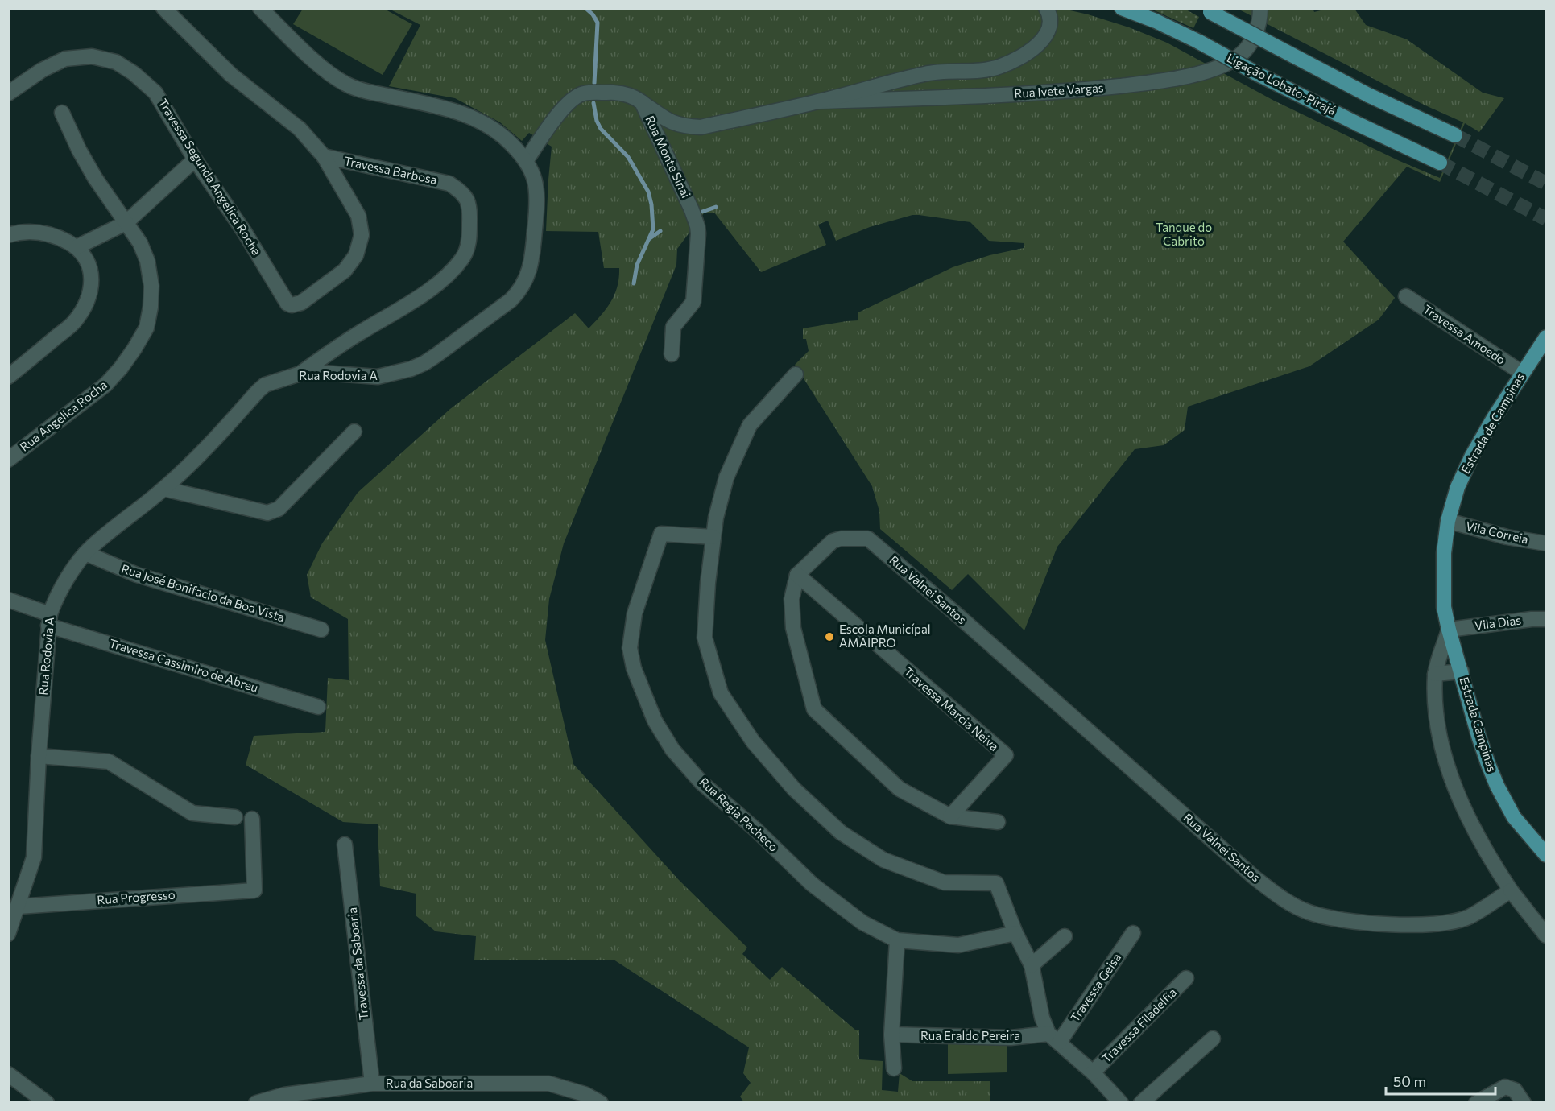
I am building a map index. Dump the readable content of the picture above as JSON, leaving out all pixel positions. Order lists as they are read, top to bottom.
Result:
{
  "streets": {
    "main road": ["Ligação Lobato-Pirajá", "Estrada de Campinas", "Estrada Campinas"],
    "street": [
      "Rua Ivete Vargas",
      "Rua Monte Sinai",
      "Travessa Barbosa",
      "Travessa Segunda Angelica Rocha",
      "Travessa Amoedo",
      "Rua Rodovia A",
      "Rua Angelica Rocha",
      "Vila Correia",
      "Rua Valnei Santos",
      "Rua José Bonifacio da Boa Vista",
      "Vila Dias",
      "Travessa Cassimiro de Abreu",
      "Travessa Marcia Neiva",
      "Rua Regia Pacheco",
      "Rua Progresso",
      "Travessa da Saboaria",
      "Travessa Geisa",
      "Travessa Filadelfia",
      "Rua Eraldo Pereira",
      "Rua da Saboaria"
    ]
  },
  "crossings": [
    ["Rua Ivete Vargas", "Rua Monte Sinai"],
    ["Rua Monte Sinai", "Rua Rodovia A"],
    ["Travessa Barbosa", "Travessa Segunda Angelica Rocha"],
    ["Travessa Barbosa", "Rua Rodovia A"],
    ["Travessa Amoedo", "Estrada de Campinas"],
    ["Rua Rodovia A", "Rua José Bonifacio da Boa Vista"],
    ["Rua Rodovia A", "Travessa Cassimiro de Abreu"],
    ["Rua Rodovia A", "Rua Progresso"],
    ["Estrada de Campinas", "Vila Correia"],
    ["Estrada de Campinas", "Vila Dias"],
    ["Estrada de Campinas", "Estrada Campinas"],
    ["Rua Valnei Santos", "Travessa Marcia Neiva"],
    ["Vila Dias", "Estrada Campinas"],
    ["Travessa da Saboaria", "Rua da Saboaria"],
    ["Travessa Geisa", "Rua Eraldo Pereira"]
  ],
  "parks": ["Tanque do Cabrito"],
  "places": ["Escola Municípal AMAIPRO"],
  "scale_bar": "50 m"
}
